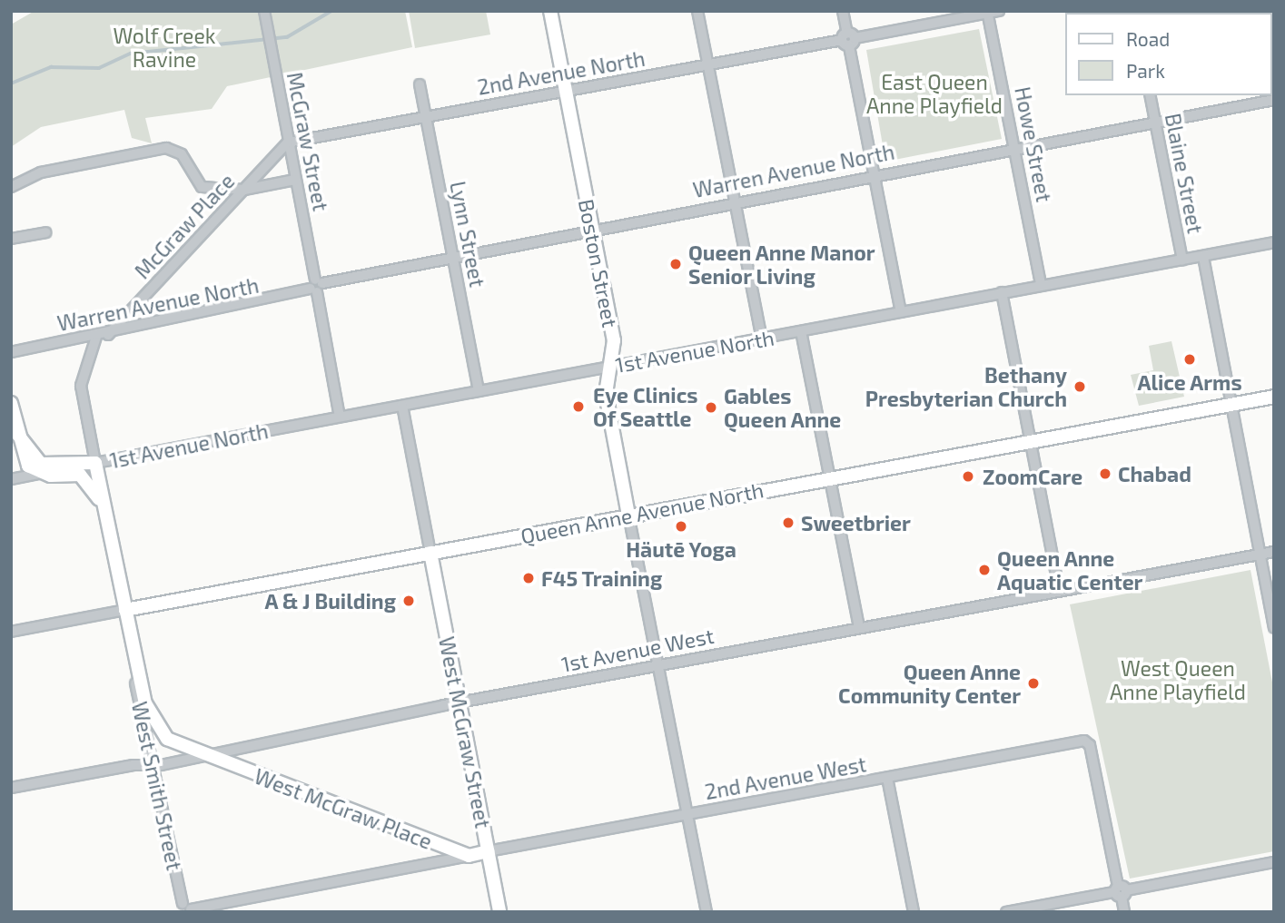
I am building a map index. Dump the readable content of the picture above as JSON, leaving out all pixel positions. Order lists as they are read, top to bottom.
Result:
{
  "streets": {
    "main road": [
      "Boston Street",
      "1st Avenue North",
      "Queen Anne Avenue North",
      "West McGraw Street",
      "West Smith Street",
      "West McGraw Place"
    ],
    "street": [
      "2nd Avenue North",
      "McGraw Street",
      "Howe Street",
      "Warren Avenue North",
      "Blaine Street",
      "McGraw Place",
      "Lynn Street",
      "1st Avenue West",
      "2nd Avenue West"
    ]
  },
  "crossings": [
    ["2nd Avenue North", "McGraw Street"],
    ["2nd Avenue North", "Howe Street"],
    ["2nd Avenue North", "McGraw Place"],
    ["2nd Avenue North", "Lynn Street"],
    ["2nd Avenue North", "Boston Street"],
    ["McGraw Street", "Warren Avenue North"],
    ["McGraw Street", "McGraw Place"],
    ["McGraw Street", "1st Avenue North"],
    ["Howe Street", "Warren Avenue North"],
    ["Howe Street", "1st Avenue North"],
    ["Warren Avenue North", "Blaine Street"],
    ["Warren Avenue North", "McGraw Place"],
    ["Warren Avenue North", "Lynn Street"],
    ["Warren Avenue North", "Boston Street"],
    ["Blaine Street", "1st Avenue North"],
    ["Blaine Street", "Queen Anne Avenue North"],
    ["Blaine Street", "1st Avenue West"],
    ["Lynn Street", "1st Avenue North"],
    ["Boston Street", "1st Avenue North"],
    ["Boston Street", "Queen Anne Avenue North"],
    ["1st Avenue North", "West Smith Street"],
    ["Queen Anne Avenue North", "West McGraw Street"],
    ["Queen Anne Avenue North", "West Smith Street"],
    ["1st Avenue West", "West McGraw Street"],
    ["1st Avenue West", "West Smith Street"],
    ["1st Avenue West", "West McGraw Place"],
    ["West McGraw Street", "2nd Avenue West"],
    ["West Smith Street", "West McGraw Place"]
  ],
  "parks": ["Wolf Creek Ravine", "East Queen Anne Playfield", "West Queen Anne Playfield"],
  "places": [
    "Queen Anne Manor Senior Living",
    "Alice Arms",
    "Bethany Presbyterian Church",
    "Eye Clinics Of Seattle",
    "Gables Queen Anne",
    "Chabad",
    "ZoomCare",
    "Sweetbrier",
    "Häutē Yoga",
    "Queen Anne Aquatic Center",
    "F45 Training",
    "A & J Building",
    "Queen Anne Community Center"
  ],
  "legend": ["Road", "Park"]
}
